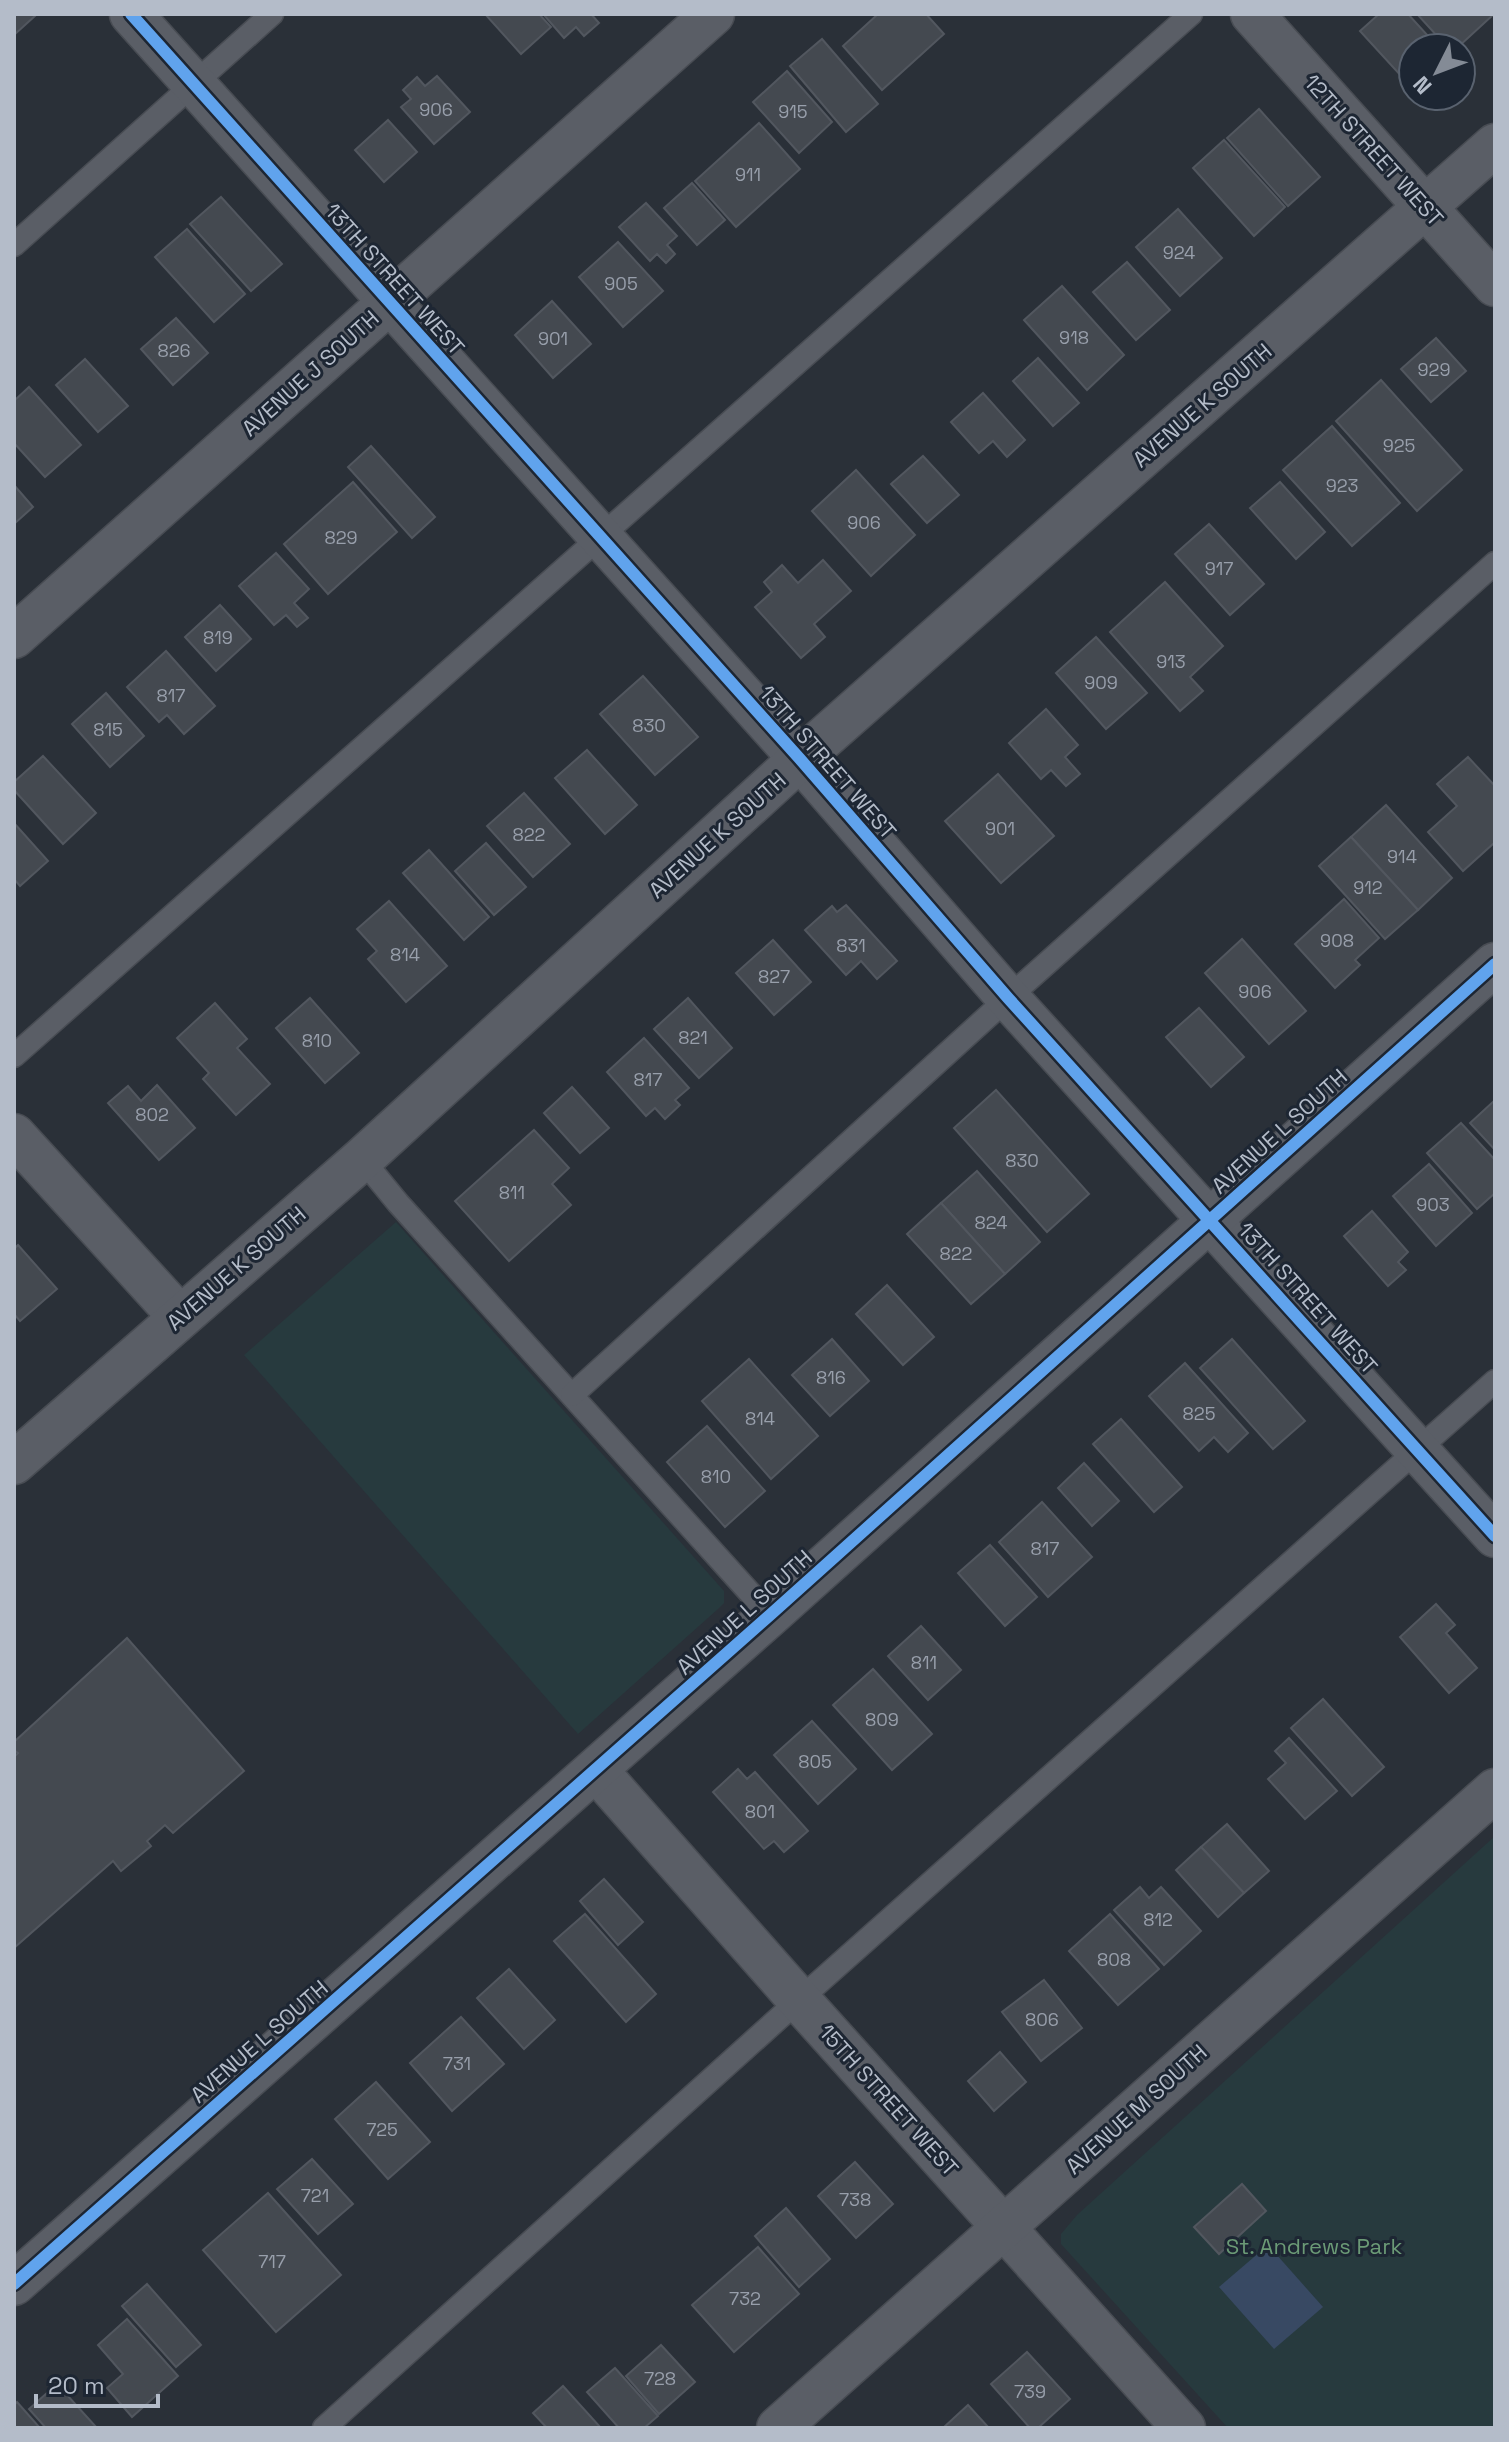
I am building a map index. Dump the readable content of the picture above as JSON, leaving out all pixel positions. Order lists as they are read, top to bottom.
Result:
{
  "streets": {
    "street": [
      "12TH STREET WEST",
      "13TH STREET WEST",
      "AVENUE J SOUTH",
      "AVENUE K SOUTH",
      "AVENUE L SOUTH",
      "15TH STREET WEST",
      "AVENUE M SOUTH"
    ]
  },
  "crossings": [
    ["12TH STREET WEST", "AVENUE K SOUTH"],
    ["13TH STREET WEST", "AVENUE J SOUTH"],
    ["13TH STREET WEST", "AVENUE K SOUTH"],
    ["13TH STREET WEST", "AVENUE L SOUTH"],
    ["AVENUE L SOUTH", "15TH STREET WEST"],
    ["15TH STREET WEST", "AVENUE M SOUTH"]
  ],
  "parks": ["St. Andrews Park"],
  "house_numbers": [
    "906",
    "915",
    "911",
    "924",
    "905",
    "918",
    "901",
    "826",
    "929",
    "925",
    "923",
    "906",
    "829",
    "917",
    "819",
    "913",
    "909",
    "817",
    "830",
    "815",
    "901",
    "822",
    "914",
    "912",
    "908",
    "831",
    "814",
    "827",
    "906",
    "821",
    "810",
    "817",
    "802",
    "830",
    "811",
    "903",
    "824",
    "822",
    "816",
    "825",
    "814",
    "810",
    "817",
    "811",
    "809",
    "805",
    "801",
    "812",
    "808",
    "806",
    "731",
    "725",
    "721",
    "738",
    "717",
    "732",
    "728",
    "739"
  ],
  "scale_bar": "20 m",
  "north": "bottom left"
}
